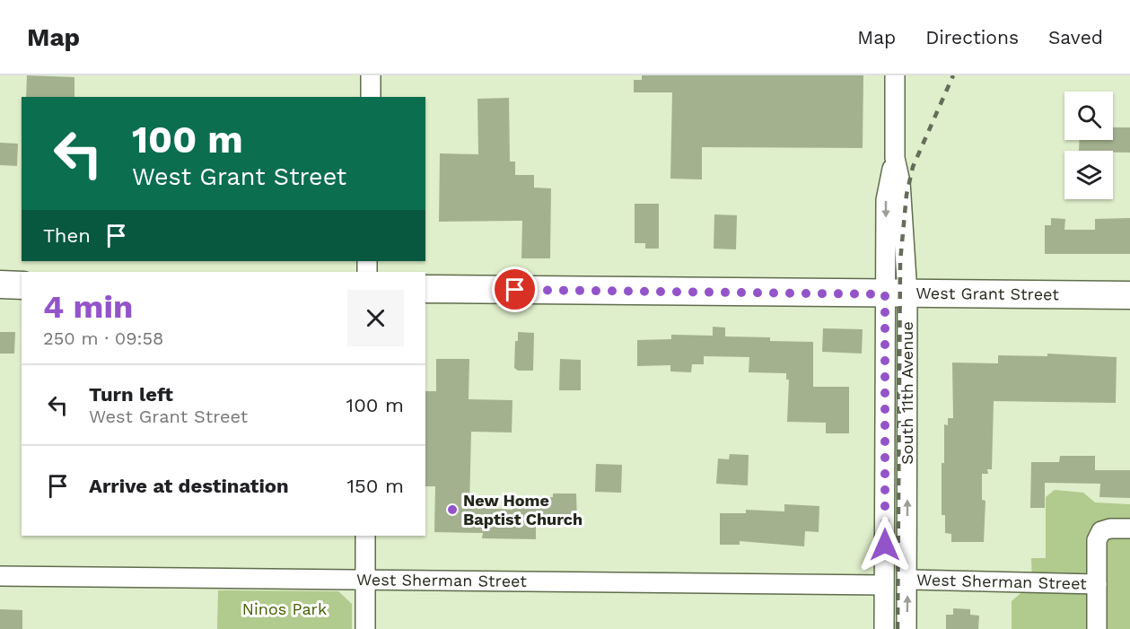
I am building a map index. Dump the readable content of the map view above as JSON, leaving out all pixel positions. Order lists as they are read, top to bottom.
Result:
{
  "streets": {
    "main road": ["West Grant Street"],
    "street": ["South 11th Avenue", "West Sherman Street"]
  },
  "crossings": [
    ["West Grant Street", "South 11th Avenue"],
    ["South 11th Avenue", "West Sherman Street"]
  ],
  "parks": ["Ninos Park"],
  "places": ["New Home Baptist Church"],
  "page": {
    "header": "Map",
    "nav": ["Map", "Directions", "Saved"],
    "turn": ["100 m", "West Grant Street"],
    "then": "Then",
    "heading": ["4 min", "250 m · 09:58"],
    "list": [
      {
        "name": "Turn left",
        "note": "West Grant Street",
        "value": "100 m"
      },
      {
        "name": "Arrive at destination",
        "value": "150 m"
      }
    ]
  }
}
